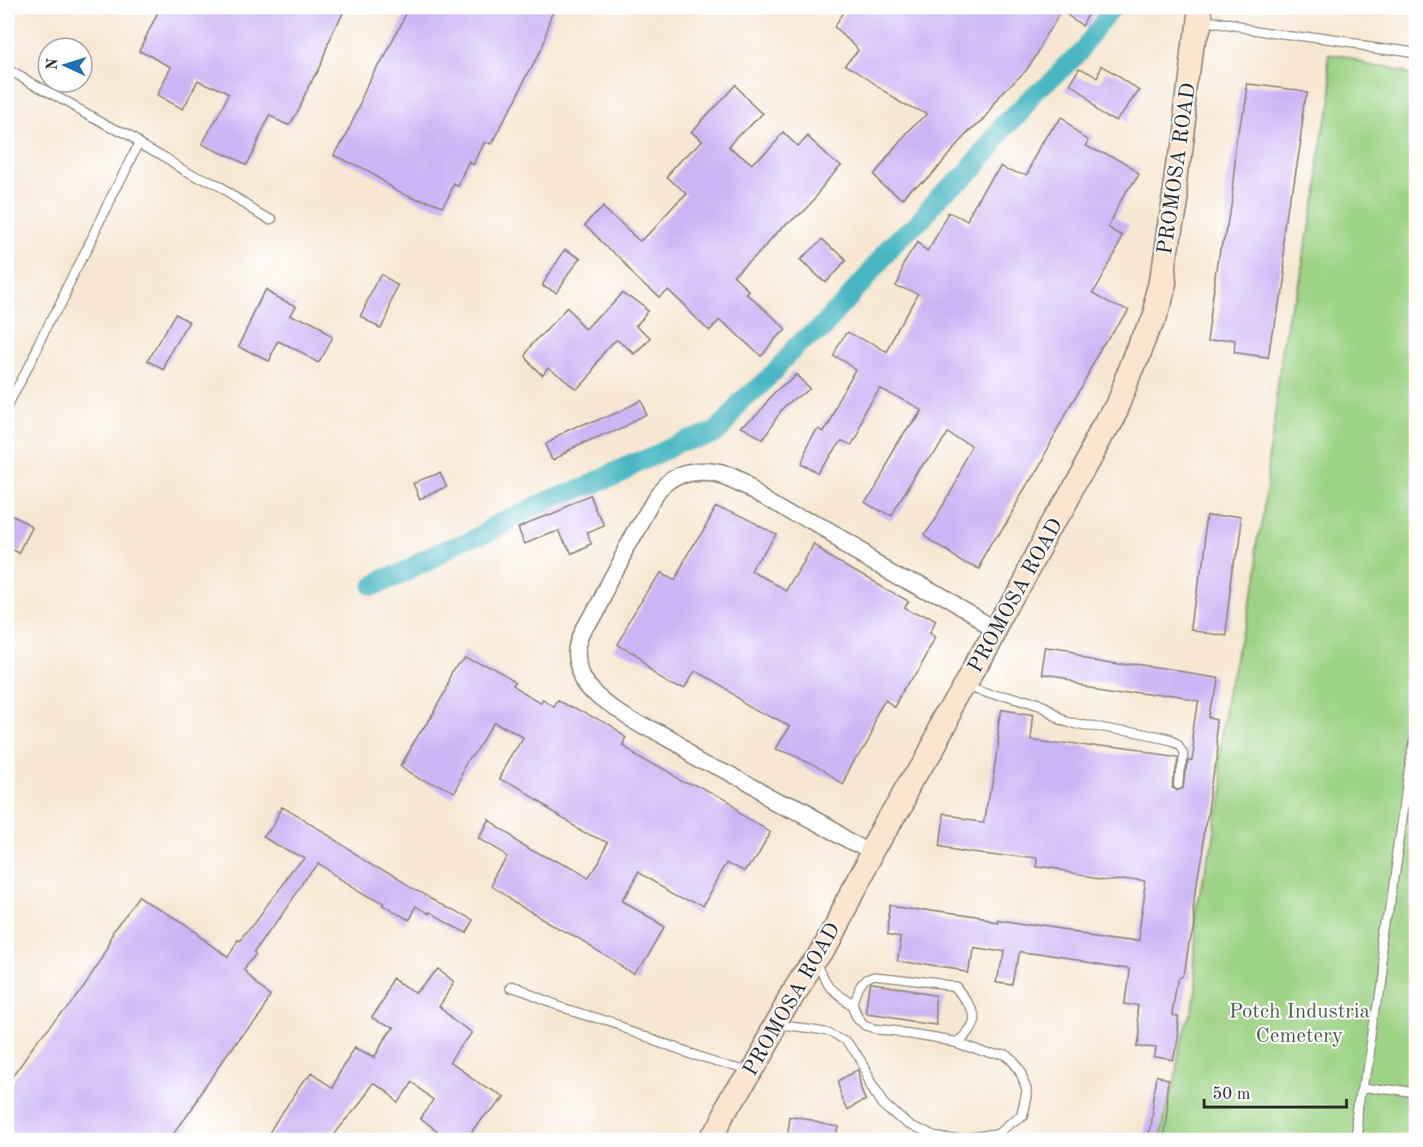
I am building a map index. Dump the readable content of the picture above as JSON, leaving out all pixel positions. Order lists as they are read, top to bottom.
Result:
{
  "streets": {
    "street": ["PROMOSA ROAD"]
  },
  "parks": ["Potch Industria Cemetery"],
  "scale_bar": "50 m",
  "north": "left"
}
